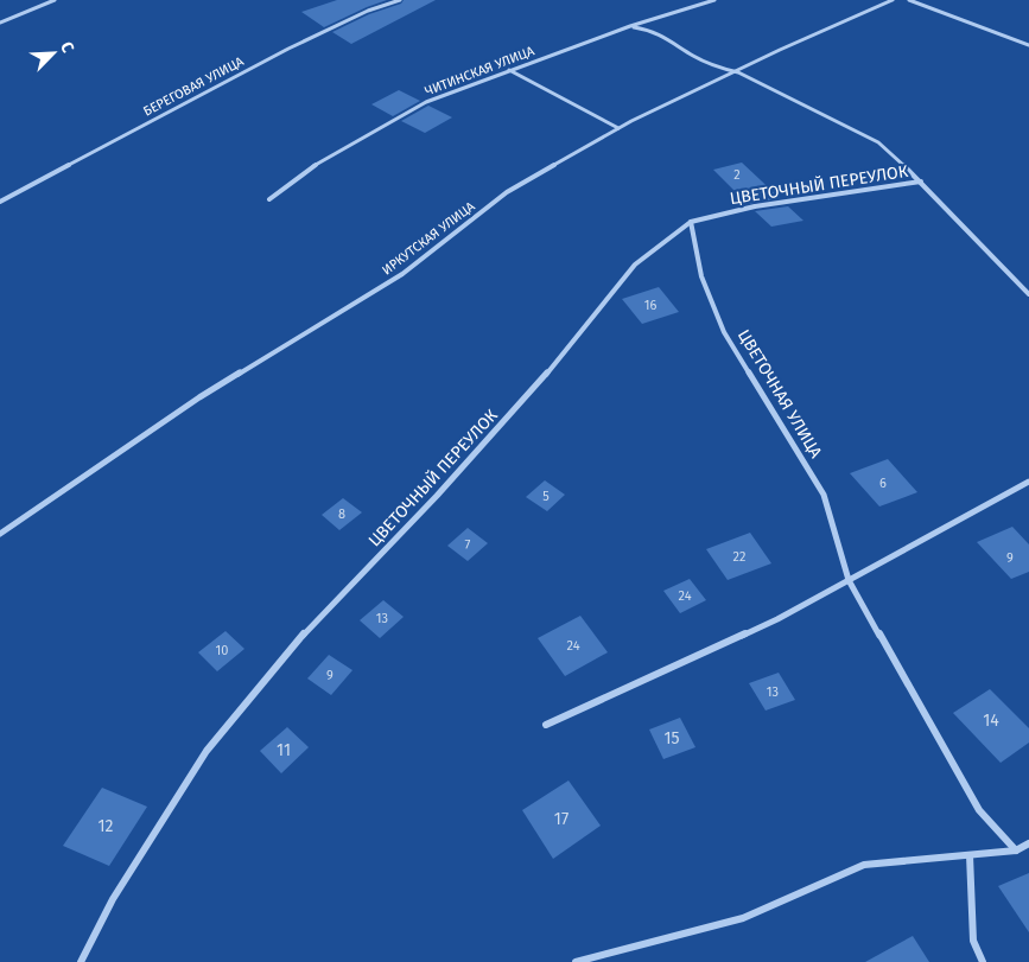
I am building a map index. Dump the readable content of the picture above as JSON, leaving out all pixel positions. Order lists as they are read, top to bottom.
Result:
{
  "streets": {
    "street": [
      "ЧИТИНСКАЯ УЛИЦА",
      "БЕРЕГОВАЯ УЛИЦА",
      "ЦВЕТОЧНЫЙ ПЕРЕУЛОК",
      "ИРКУТСКАЯ УЛИЦА",
      "ЦВЕТОЧНАЯ УЛИЦА"
    ]
  },
  "crossings": [
    ["ЦВЕТОЧНЫЙ ПЕРЕУЛОК", "ЦВЕТОЧНАЯ УЛИЦА"]
  ],
  "house_numbers": [
    "2",
    "16",
    "6",
    "5",
    "8",
    "7",
    "22",
    "9",
    "24",
    "13",
    "24",
    "10",
    "9",
    "13",
    "14",
    "15",
    "11",
    "17",
    "12"
  ],
  "north": "top right"
}
